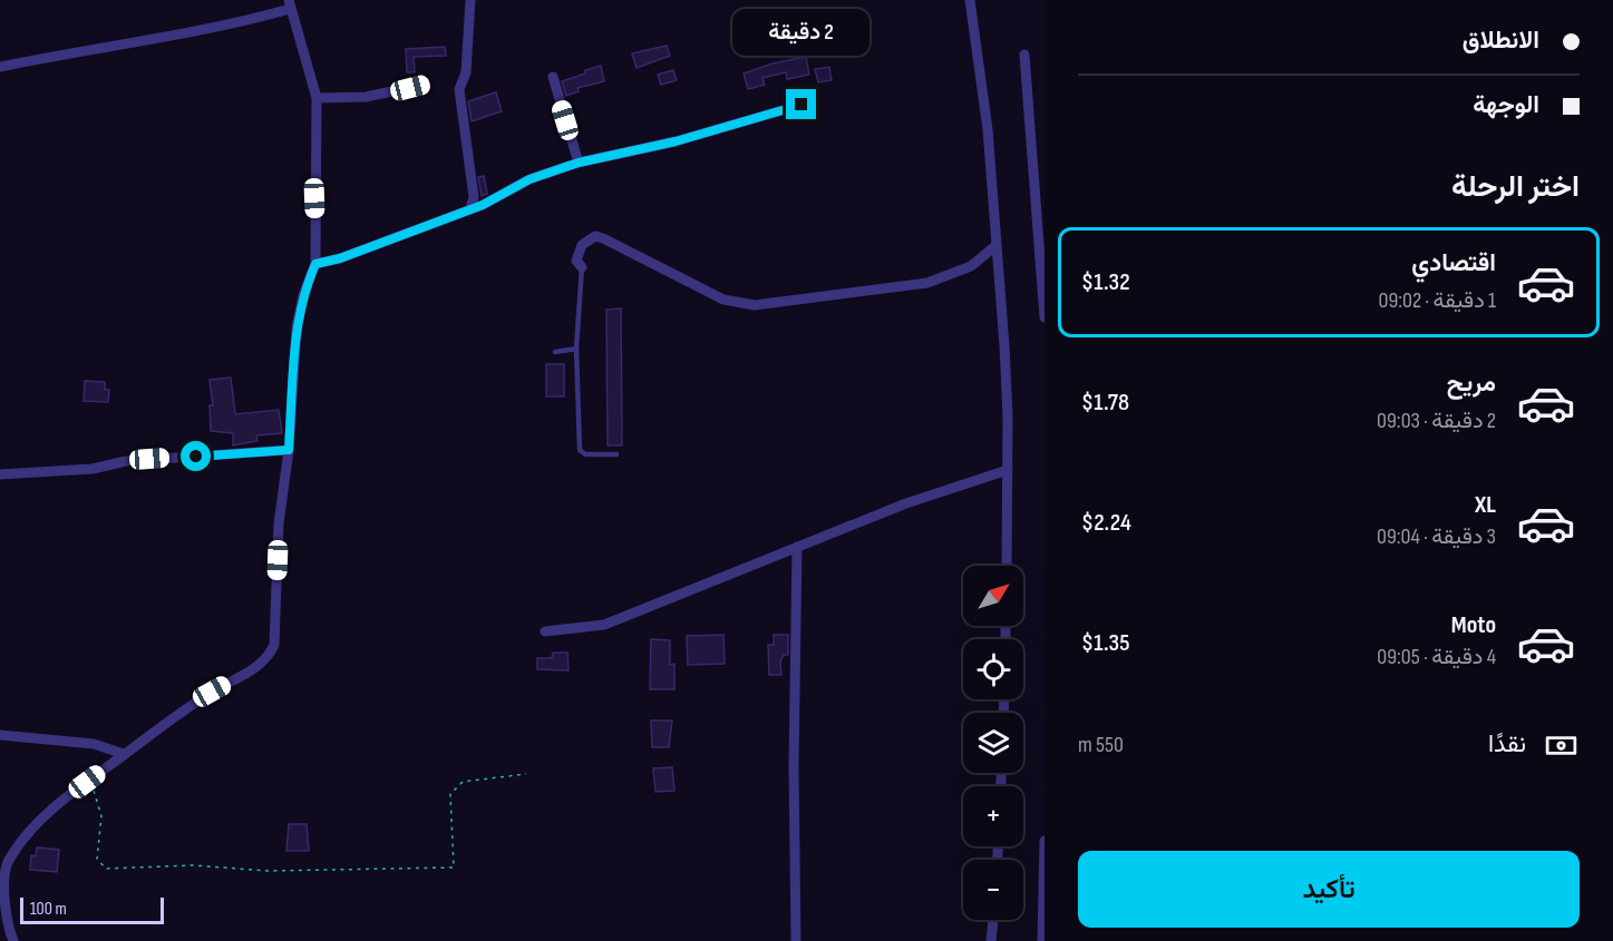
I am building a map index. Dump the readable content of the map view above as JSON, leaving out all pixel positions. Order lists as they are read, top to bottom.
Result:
{
  "scale_bar": "100 m",
  "north": "top right",
  "page": {
    "banner": ["الانطلاق", "الوجهة"],
    "bubble": "2 دقيقة",
    "heading": "اختر الرحلة",
    "list": [
      {
        "name": "اقتصادي",
        "note": "1 دقيقة · 09:02",
        "value": "$1.32"
      },
      {
        "name": "مريح",
        "note": "2 دقيقة · 09:03",
        "value": "$1.78"
      },
      {
        "name": "XL",
        "note": "3 دقيقة · 09:04",
        "value": "$2.24"
      },
      {
        "name": "Moto",
        "note": "4 دقيقة · 09:05",
        "value": "$1.35"
      }
    ],
    "map_buttons": ["+", "−"],
    "pay": ["نقدًا", "550 m"],
    "buttons": "تأكيد",
    "scale": "100 m"
  }
}
